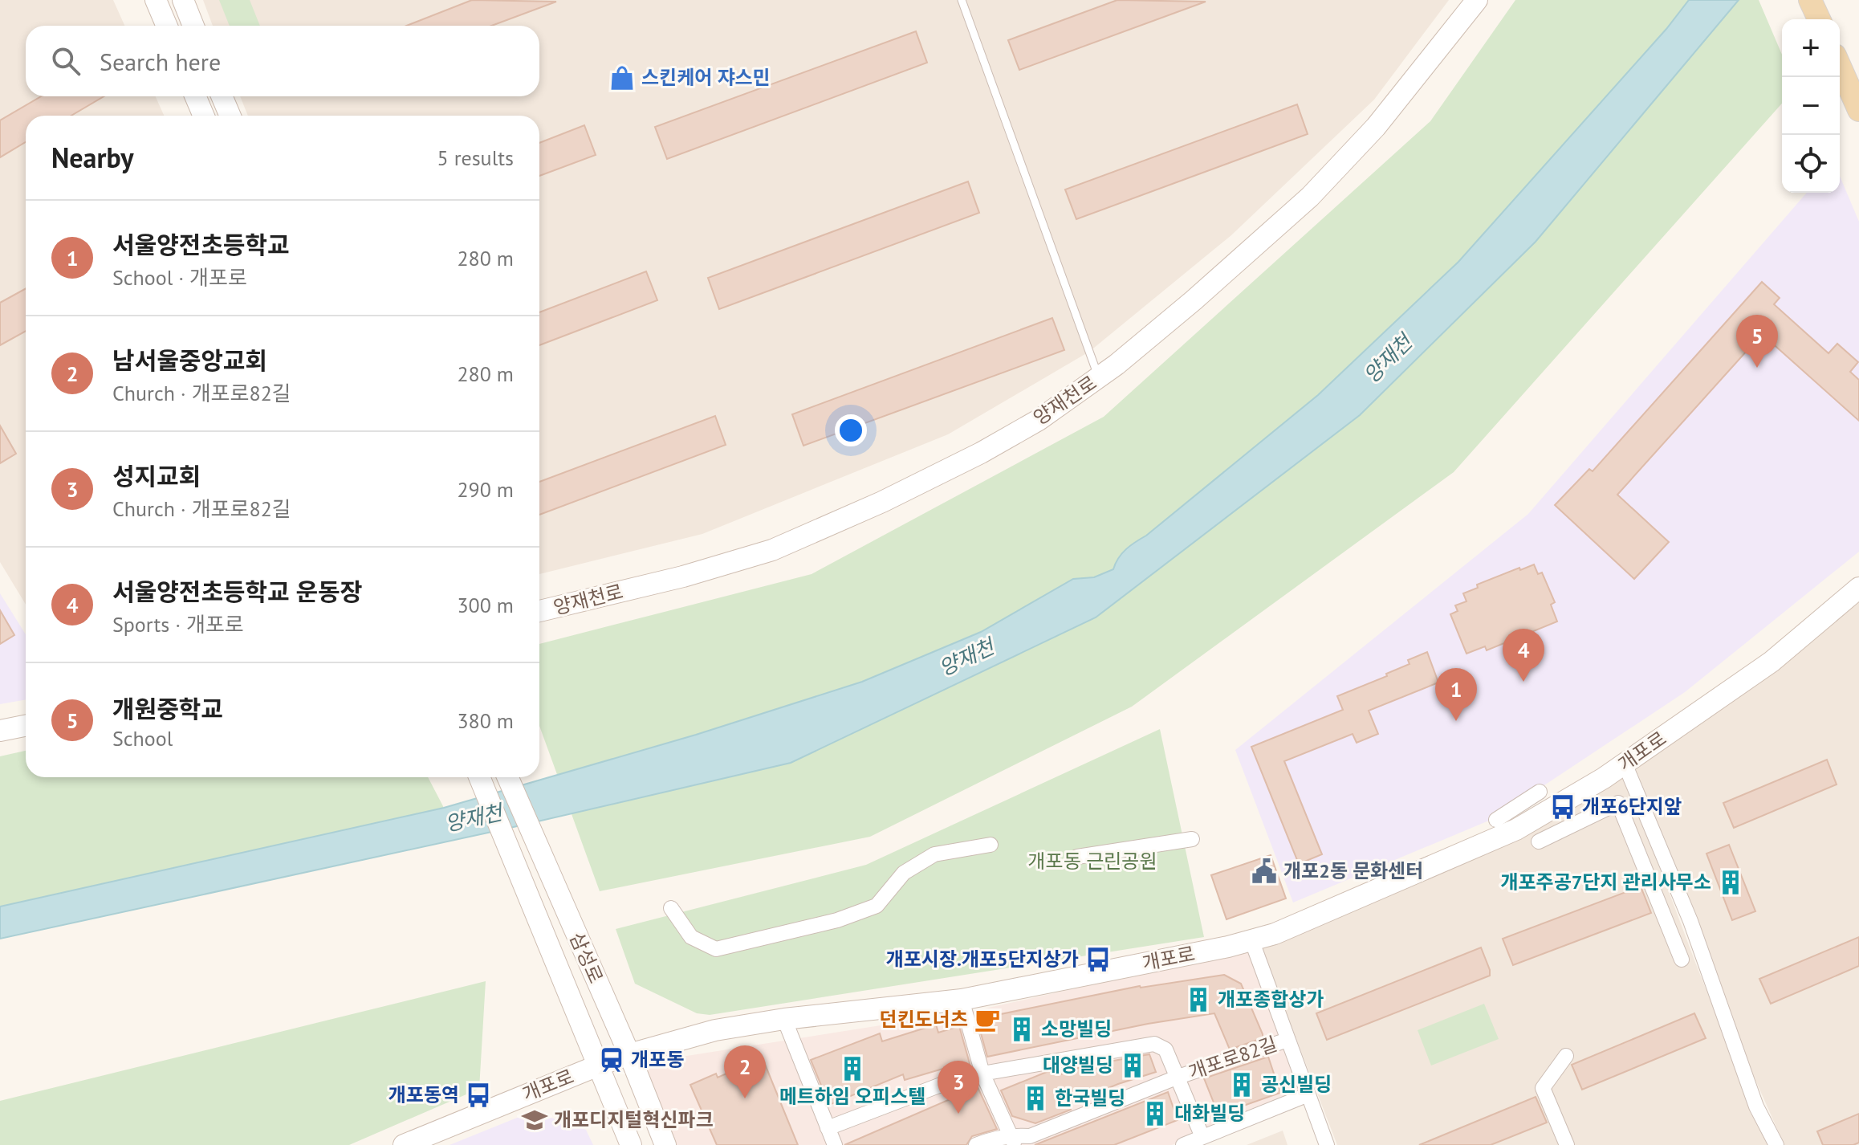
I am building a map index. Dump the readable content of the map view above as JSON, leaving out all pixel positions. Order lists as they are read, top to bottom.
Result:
{
  "streets": {
    "street": [
      "양재천로",
      "개포로",
      "삼성로",
      "개포로82길"
    ]
  },
  "crossings": [
    ["개포로", "삼성로"]
  ],
  "water": ["양재천"],
  "parks": ["개포동 근린공원"],
  "places": {
    "shop": ["스킨케어 쟈스민"],
    "bus stop": ["개포6단지앞", "개포시장.개포5단지상가", "개포동역"],
    "public building": ["개포2동 문화센터"],
    "building": [
      "개포주공7단지 관리사무소",
      "개포종합상가",
      "소망빌딩",
      "대양빌딩",
      "메트하임 오피스텔",
      "공신빌딩",
      "한국빌딩",
      "대화빌딩"
    ],
    "cafe": ["던킨도너츠"],
    "station": ["개포동"],
    "school or university": ["개포디지털혁신파크"]
  },
  "page": {
    "map_buttons": ["+", "−"],
    "search": "Search here",
    "heading": ["Nearby", "5 results"],
    "list": [
      {
        "mark": "1",
        "name": "서울양전초등학교",
        "note": "School · 개포로",
        "value": "280 m"
      },
      {
        "mark": "2",
        "name": "남서울중앙교회",
        "note": "Church · 개포로82길",
        "value": "280 m"
      },
      {
        "mark": "3",
        "name": "성지교회",
        "note": "Church · 개포로82길",
        "value": "290 m"
      },
      {
        "mark": "4",
        "name": "서울양전초등학교 운동장",
        "note": "Sports · 개포로",
        "value": "300 m"
      },
      {
        "mark": "5",
        "name": "개원중학교",
        "note": "School",
        "value": "380 m"
      }
    ],
    "pins": [
      "5",
      "4",
      "1",
      "2",
      "3"
    ]
  }
}
